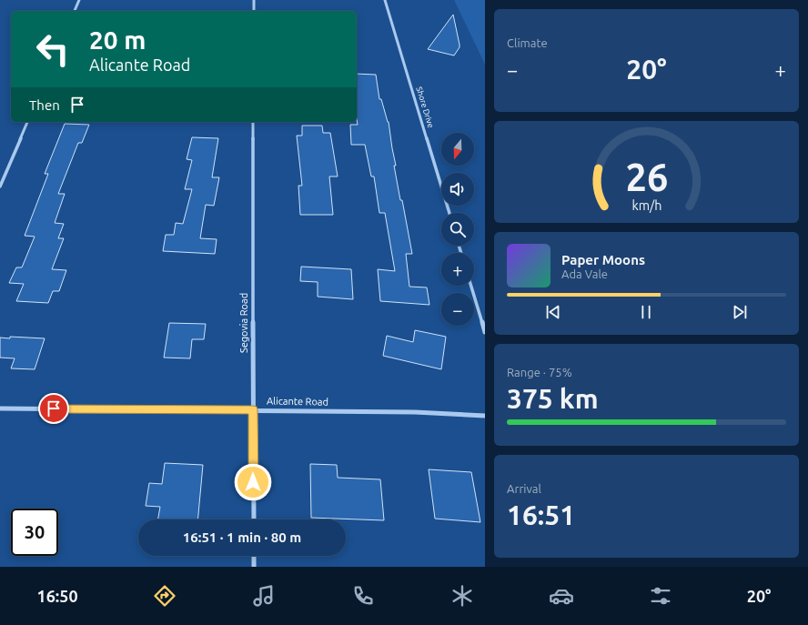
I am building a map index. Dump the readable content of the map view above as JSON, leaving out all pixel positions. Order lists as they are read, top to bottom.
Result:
{
  "streets": {
    "street": ["Shore Drive", "Segovia Road", "Alicante Road"]
  },
  "crossings": [
    ["Segovia Road", "Alicante Road"]
  ],
  "north": "bottom",
  "page": {
    "tile": [
      "Climate",
      ["Range · 75%", "375 km"],
      ["Arrival", "16:51"]
    ],
    "turn": ["20 m", "Alicante Road"],
    "heat": ["−", "20°", "+"],
    "then": "Then",
    "map_buttons": ["+", "−"],
    "song": ["Paper Moons", "Ada Vale"],
    "limit": "30",
    "trip": "16:51 · 1 min · 80 m",
    "tabs": ["16:50", "20°"],
    "gauge": ["26", "km/h"]
  }
}
